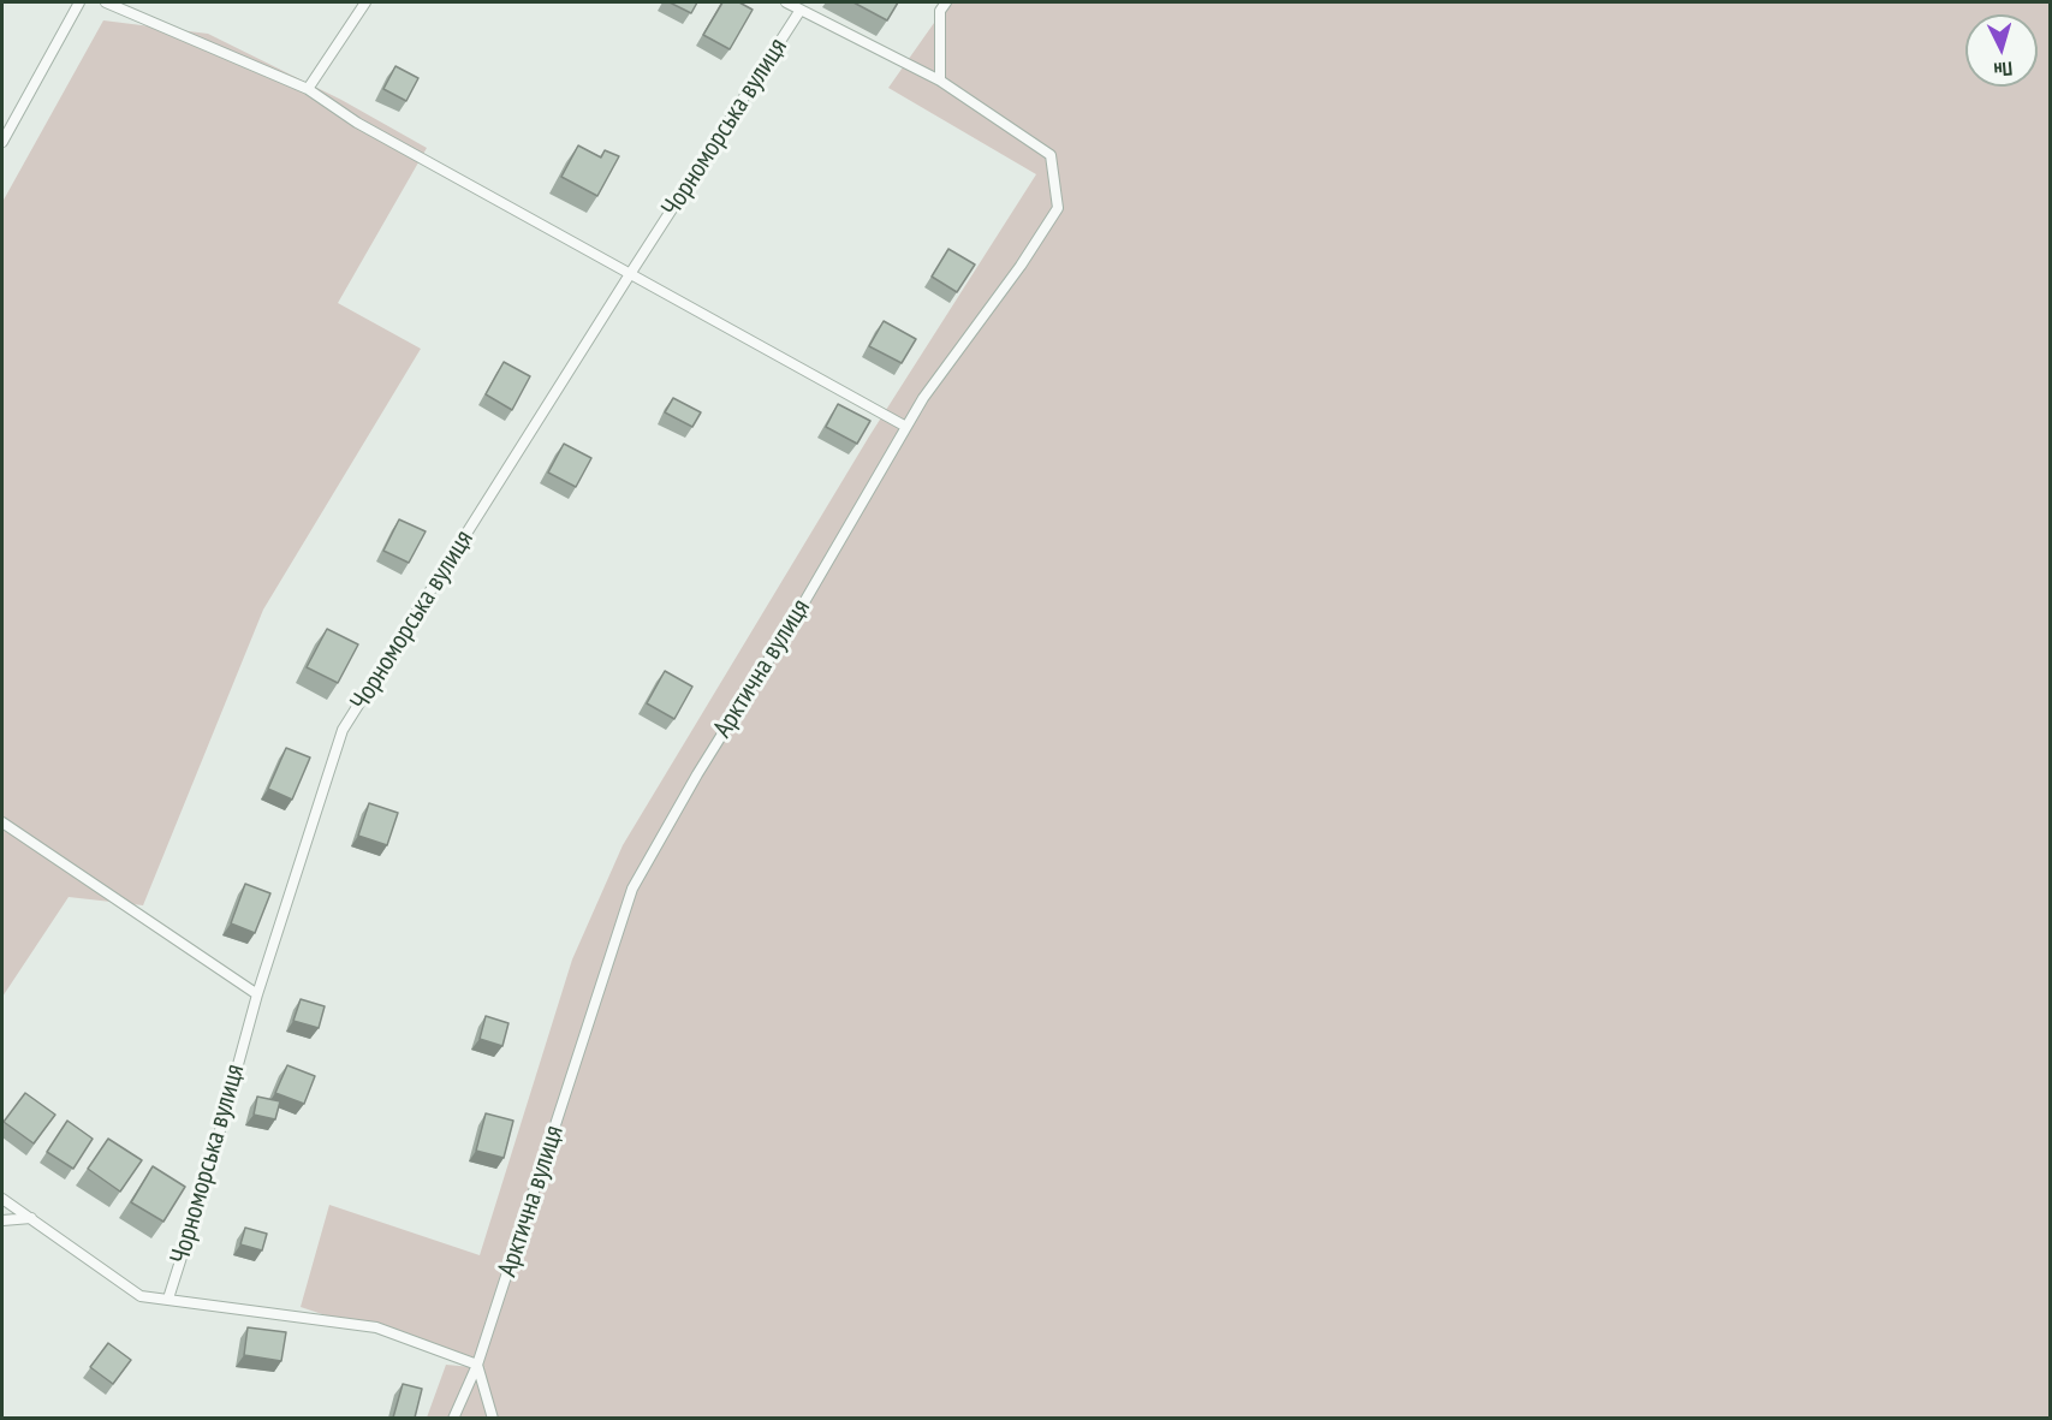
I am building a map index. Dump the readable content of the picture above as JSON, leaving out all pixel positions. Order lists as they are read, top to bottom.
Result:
{
  "streets": {
    "lane": ["Чорноморська вулиця", "Арктична вулиця"]
  },
  "crossings": [
    ["Чорноморська вулиця", "Арктична вулиця"]
  ],
  "north": "bottom"
}
